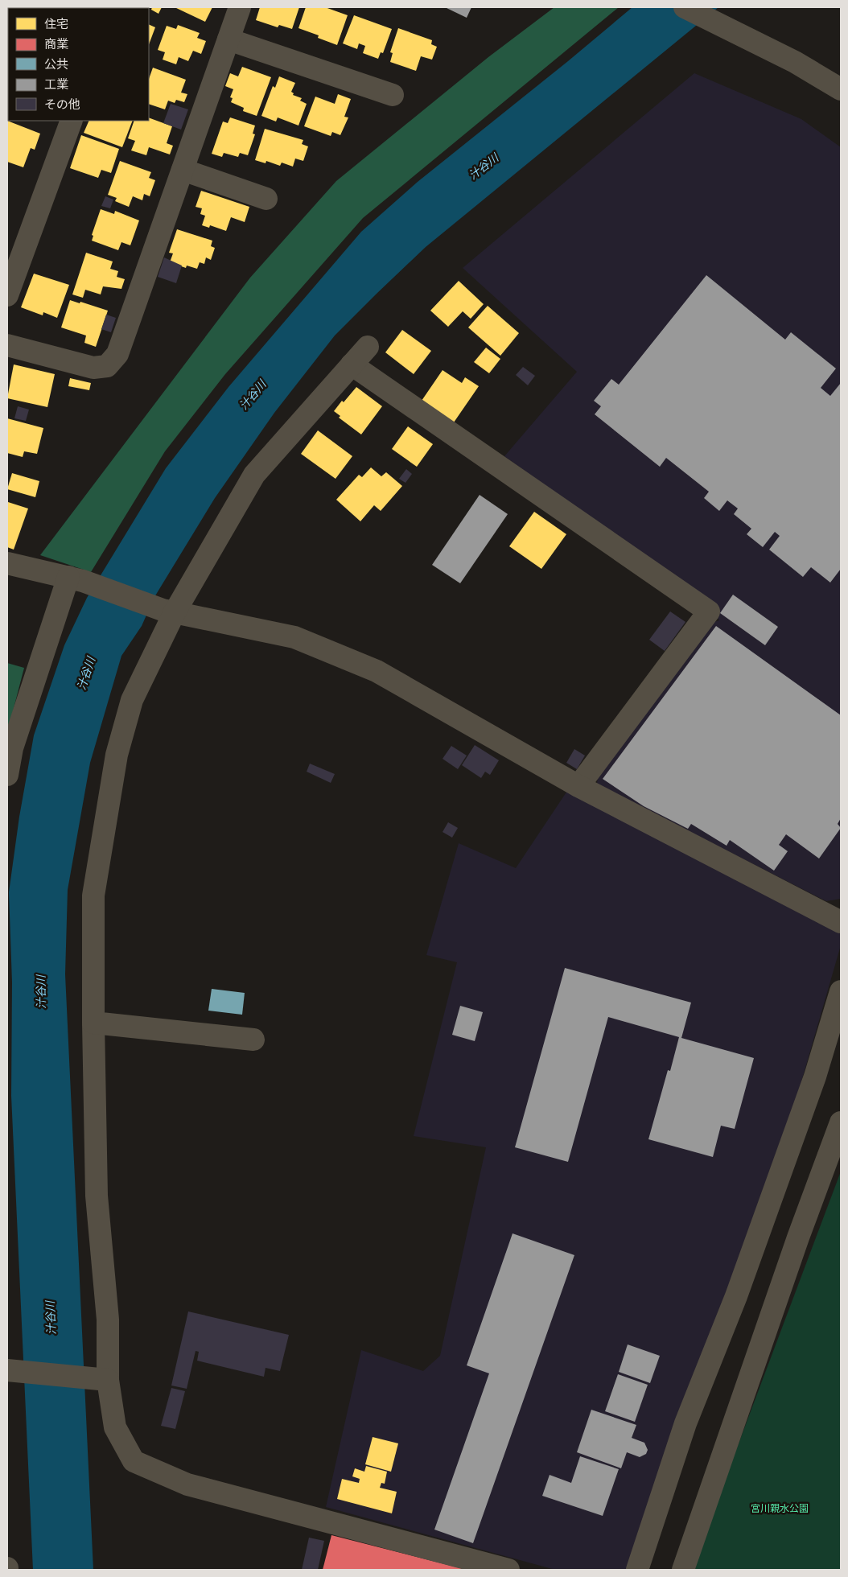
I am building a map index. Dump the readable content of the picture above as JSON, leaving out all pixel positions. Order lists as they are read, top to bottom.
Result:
{
  "water": ["汁谷川"],
  "parks": ["宮川親水公園"],
  "legend": [
    "住宅",
    "商業",
    "公共",
    "工業",
    "その他"
  ]
}
